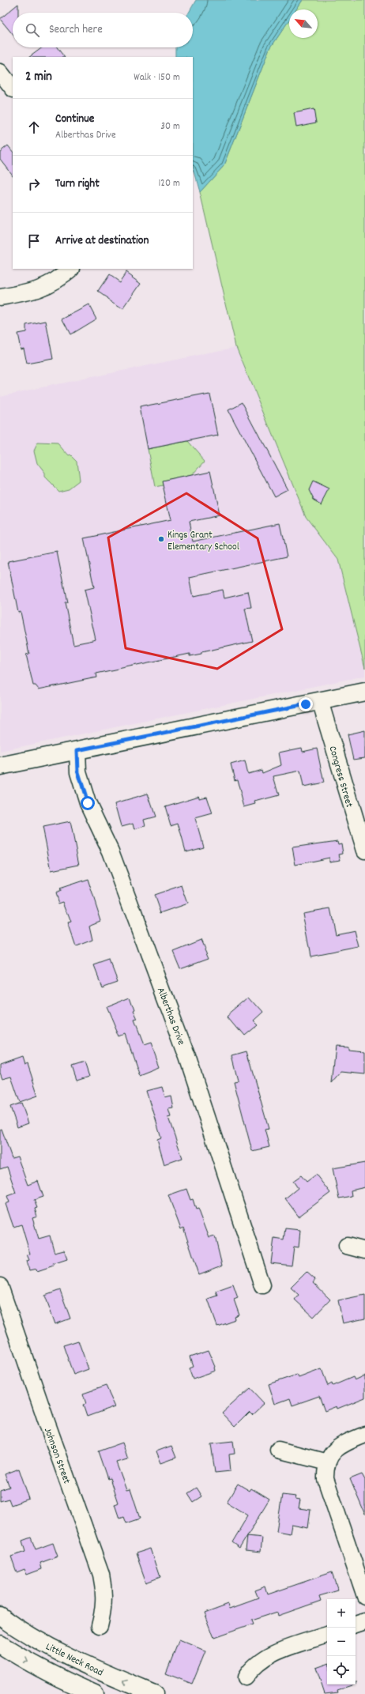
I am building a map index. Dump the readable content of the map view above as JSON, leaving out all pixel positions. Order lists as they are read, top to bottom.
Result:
{
  "streets": {
    "street": [
      "Congress Street",
      "Alberthas Drive",
      "Johnson Street",
      "Little Neck Road"
    ]
  },
  "places": ["Kings Grant Elementary School"],
  "north": "top left",
  "page": {
    "search": "Search here",
    "heading": ["2 min", "Walk · 150 m"],
    "list": [
      ["Continue", "Alberthas Drive", "30 m"],
      ["Turn right", "120 m"],
      "Arrive at destination"
    ],
    "map_buttons": ["+", "−"]
  }
}
